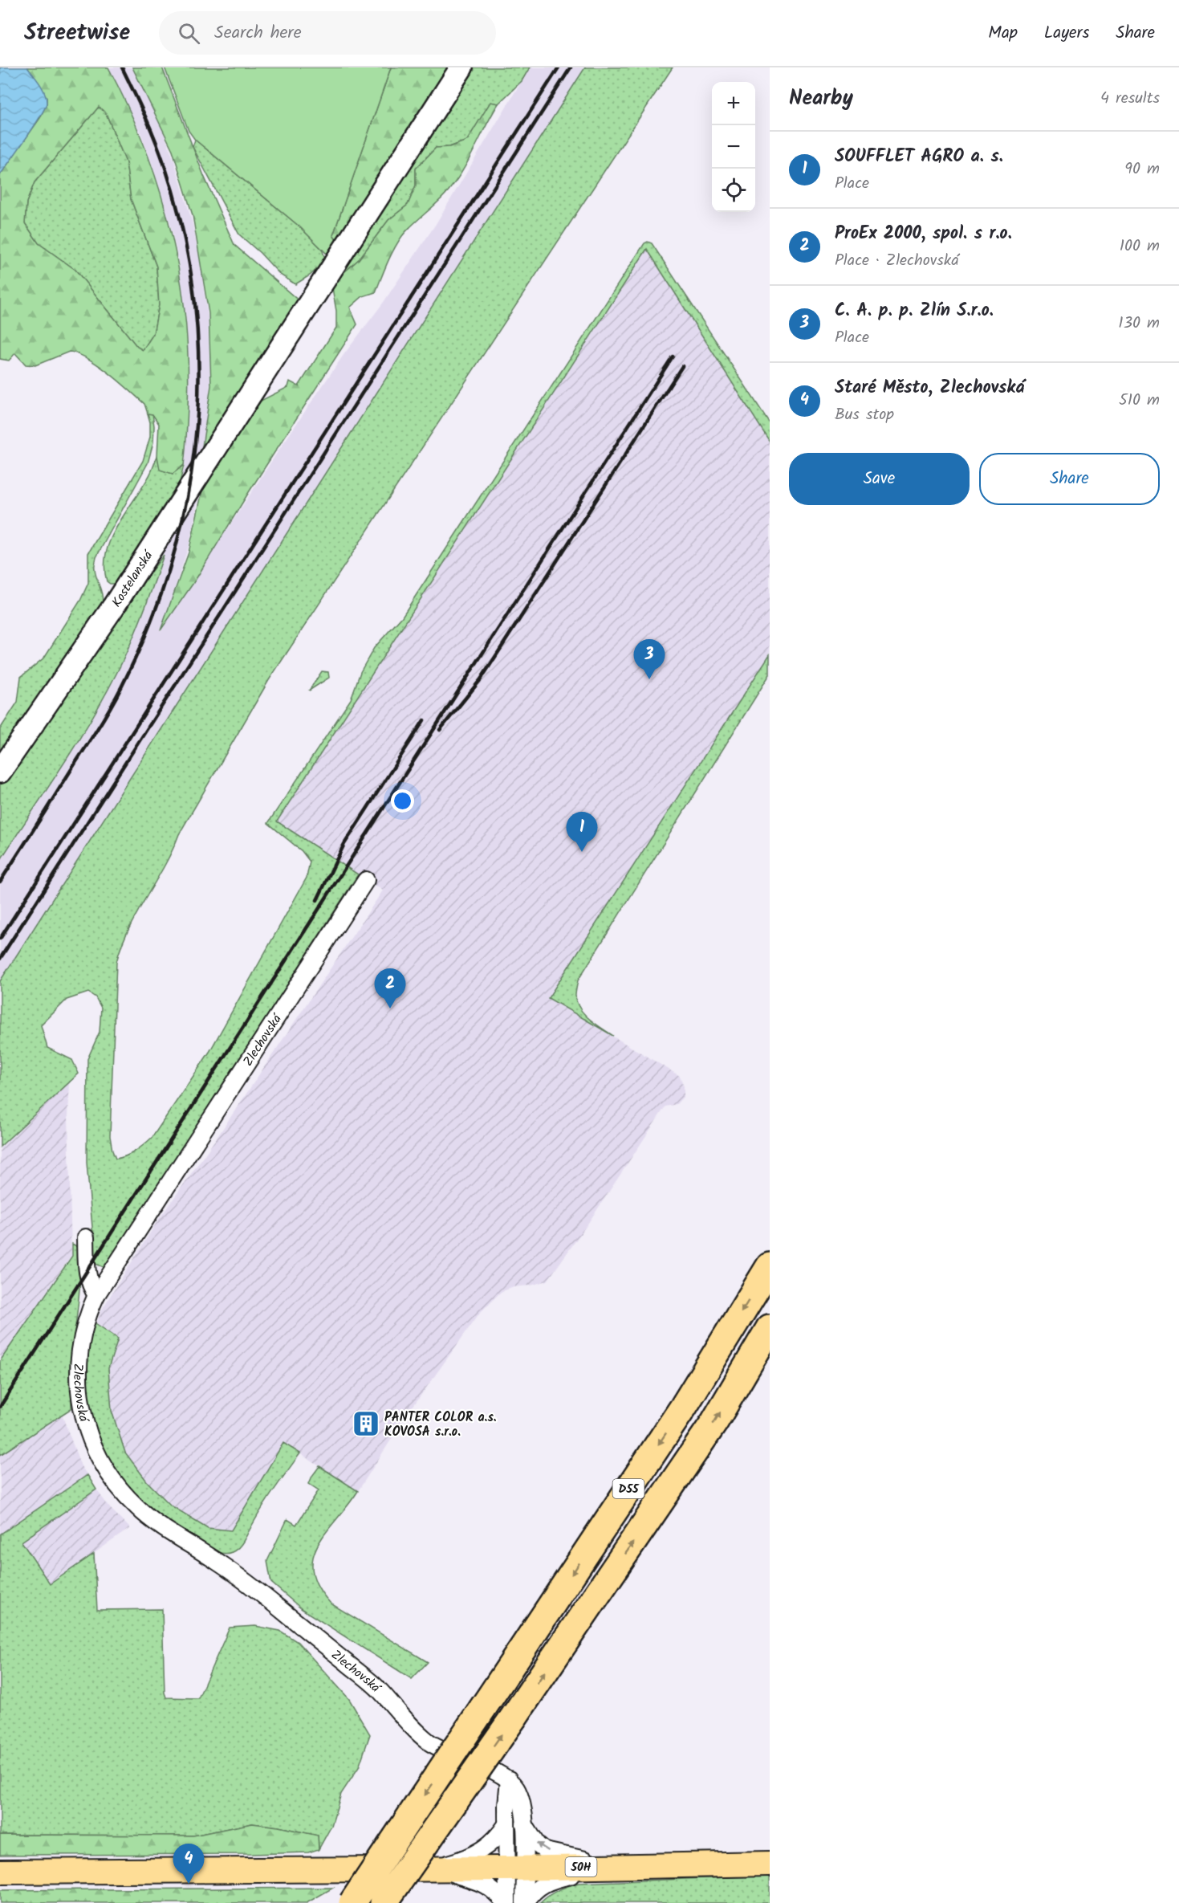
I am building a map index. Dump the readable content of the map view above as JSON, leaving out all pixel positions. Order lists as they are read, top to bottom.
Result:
{
  "streets": {
    "highway": ["D55"],
    "main road": ["Kostelanská", "50H"],
    "street": ["Zlechovská"]
  },
  "places": {
    "building": ["PANTER COLOR a.s. KOVOSA s.r.o."]
  },
  "page": {
    "header": "Streetwise",
    "search": "Search here",
    "nav": ["Map", "Layers", "Share"],
    "heading": ["Nearby", "4 results"],
    "map_buttons": ["+", "−"],
    "list": [
      {
        "mark": "1",
        "name": "SOUFFLET AGRO a. s.",
        "note": "Place",
        "value": "90 m"
      },
      {
        "mark": "2",
        "name": "ProEx 2000, spol. s r.o.",
        "note": "Place · Zlechovská",
        "value": "100 m"
      },
      {
        "mark": "3",
        "name": "C. A. p. p. Zlín S.r.o.",
        "note": "Place",
        "value": "130 m"
      },
      {
        "mark": "4",
        "name": "Staré Město, Zlechovská",
        "note": "Bus stop",
        "value": "510 m"
      }
    ],
    "buttons": ["Save", "Share"],
    "pins": [
      "3",
      "1",
      "2",
      "4"
    ]
  }
}
